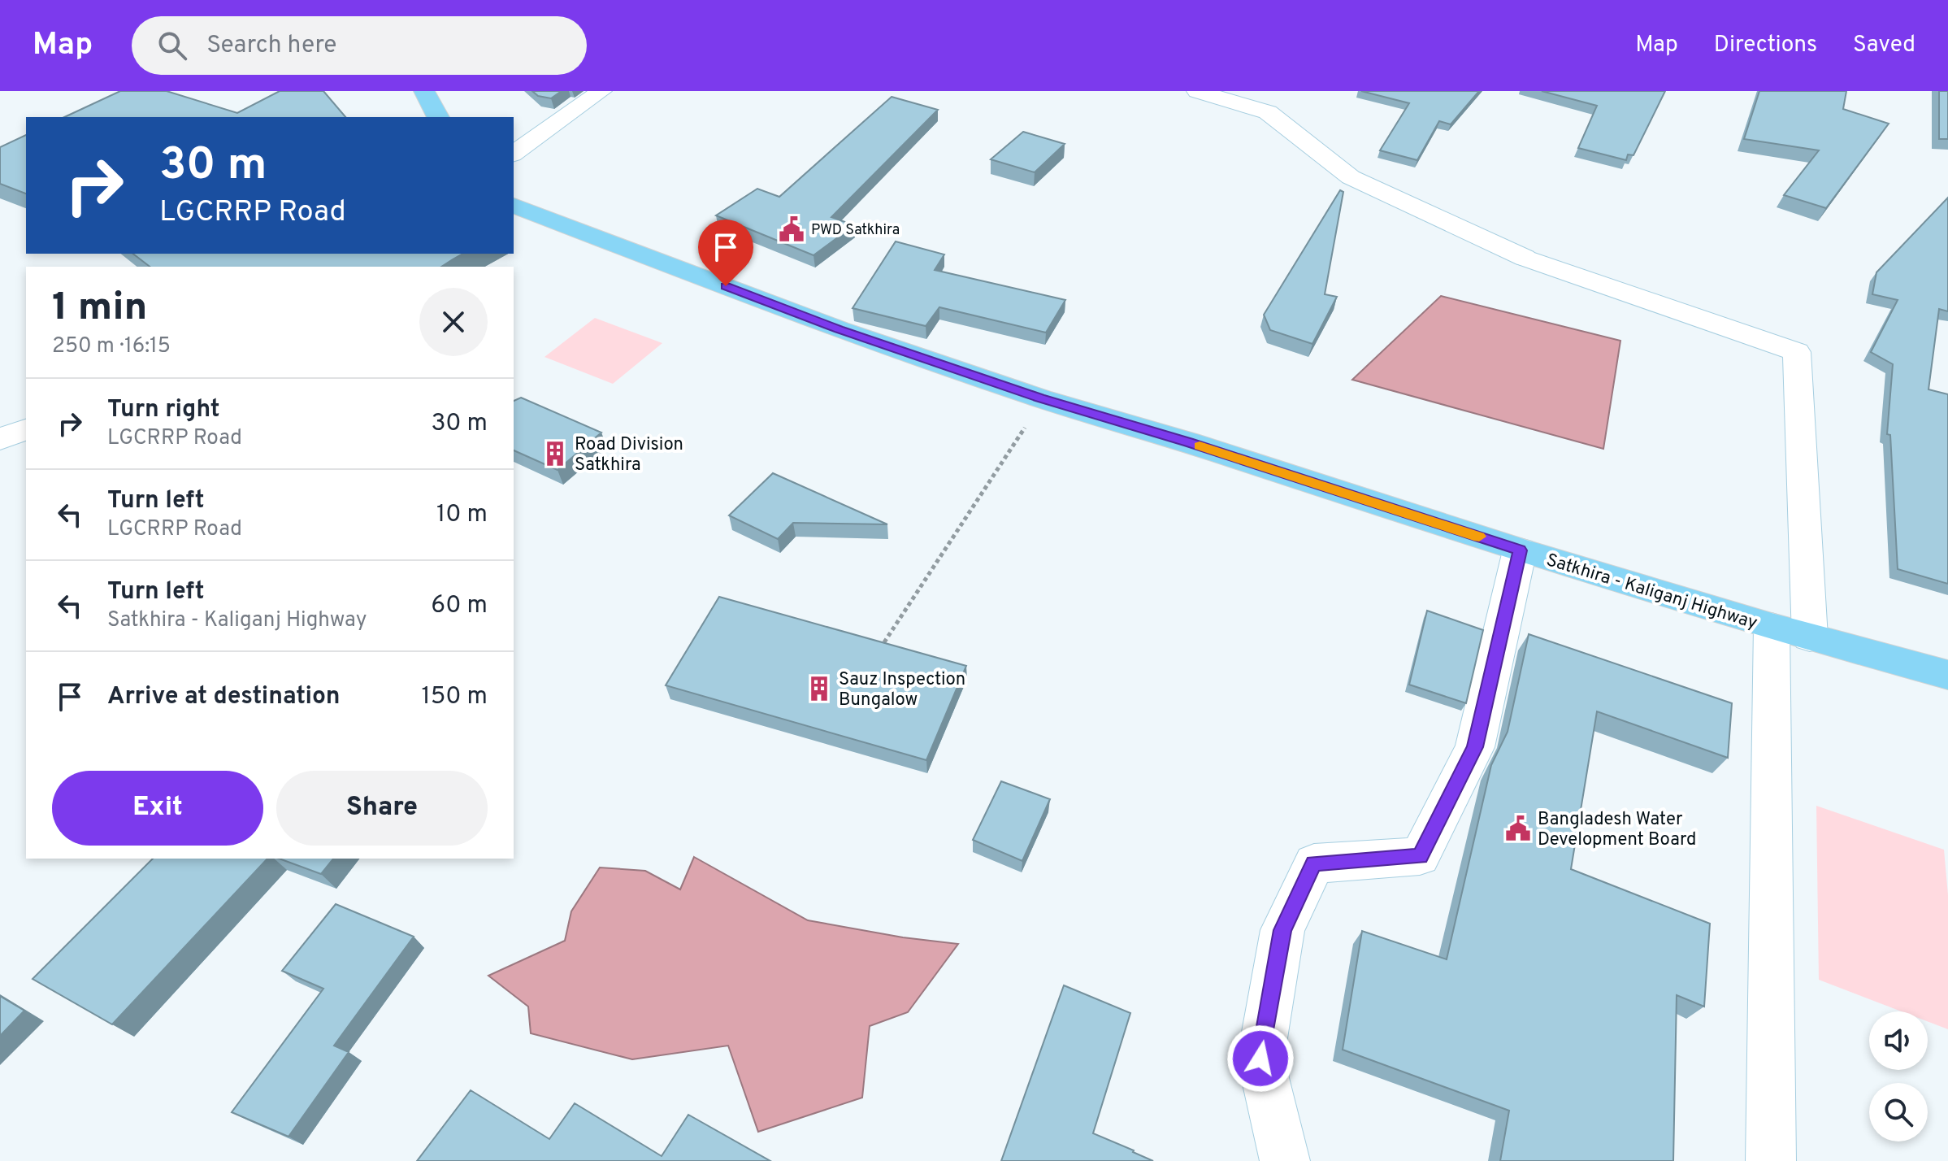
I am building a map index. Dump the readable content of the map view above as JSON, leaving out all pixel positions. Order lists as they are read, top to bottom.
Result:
{
  "streets": {
    "highway": ["Satkhira - Kaliganj Highway"]
  },
  "places": {
    "public building": ["PWD Satkhira", "Bangladesh Water Development Board"],
    "building": ["Road Division Satkhira", "Sauz Inspection Bungalow"]
  },
  "page": {
    "header": "Map",
    "search": "Search here",
    "nav": ["Map", "Directions", "Saved"],
    "turn": ["30 m", "LGCRRP Road"],
    "heading": ["1 min", "250 m · 16:15"],
    "list": [
      {
        "name": "Turn right",
        "note": "LGCRRP Road",
        "value": "30 m"
      },
      {
        "name": "Turn left",
        "note": "LGCRRP Road",
        "value": "10 m"
      },
      {
        "name": "Turn left",
        "note": "Satkhira - Kaliganj Highway",
        "value": "60 m"
      },
      {
        "name": "Arrive at destination",
        "value": "150 m"
      }
    ],
    "buttons": ["Exit", "Share"]
  }
}
